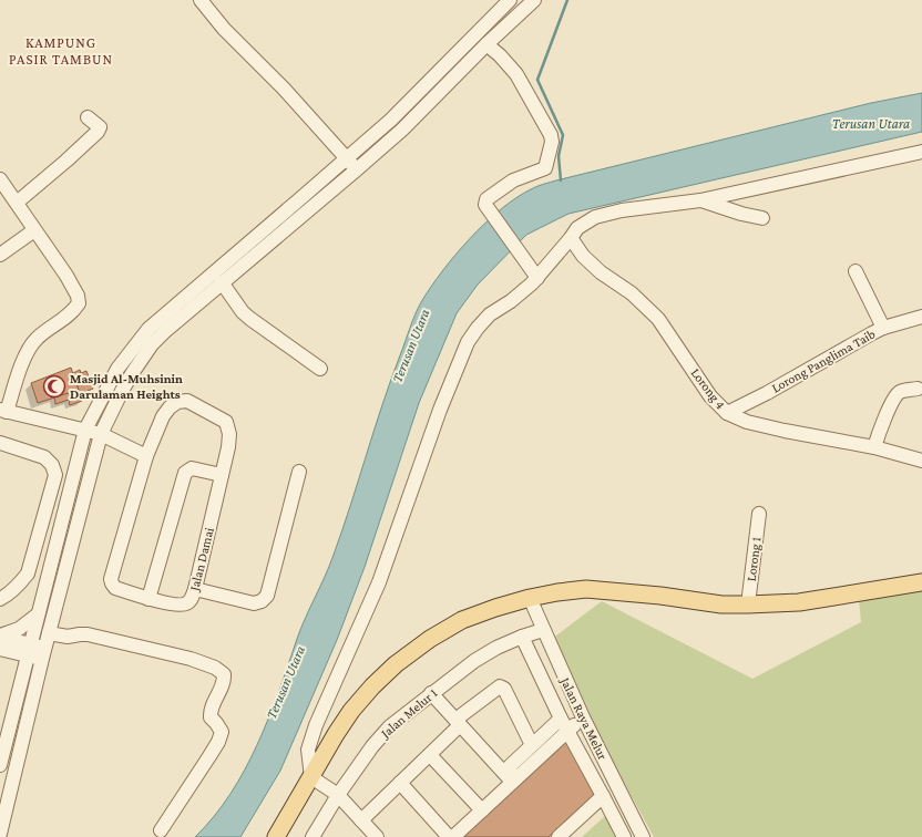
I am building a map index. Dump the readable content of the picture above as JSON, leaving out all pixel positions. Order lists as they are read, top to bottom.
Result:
{
  "streets": {
    "street": [
      "Lorong Panglima Taib",
      "Lorong 4",
      "Jalan Damai",
      "Lorong 1",
      "Jalan Melur 1",
      "Jalan Raya Melur"
    ]
  },
  "crossings": [
    ["Lorong Panglima Taib", "Lorong 4"],
    ["Jalan Melur 1", "Jalan Raya Melur"]
  ],
  "districts": ["KAMPUNG PASIR TAMBUN"],
  "water": ["Terusan Utara"],
  "places": {
    "mosque": ["Masjid Al-Muhsinin Darulaman Heights"]
  }
}
